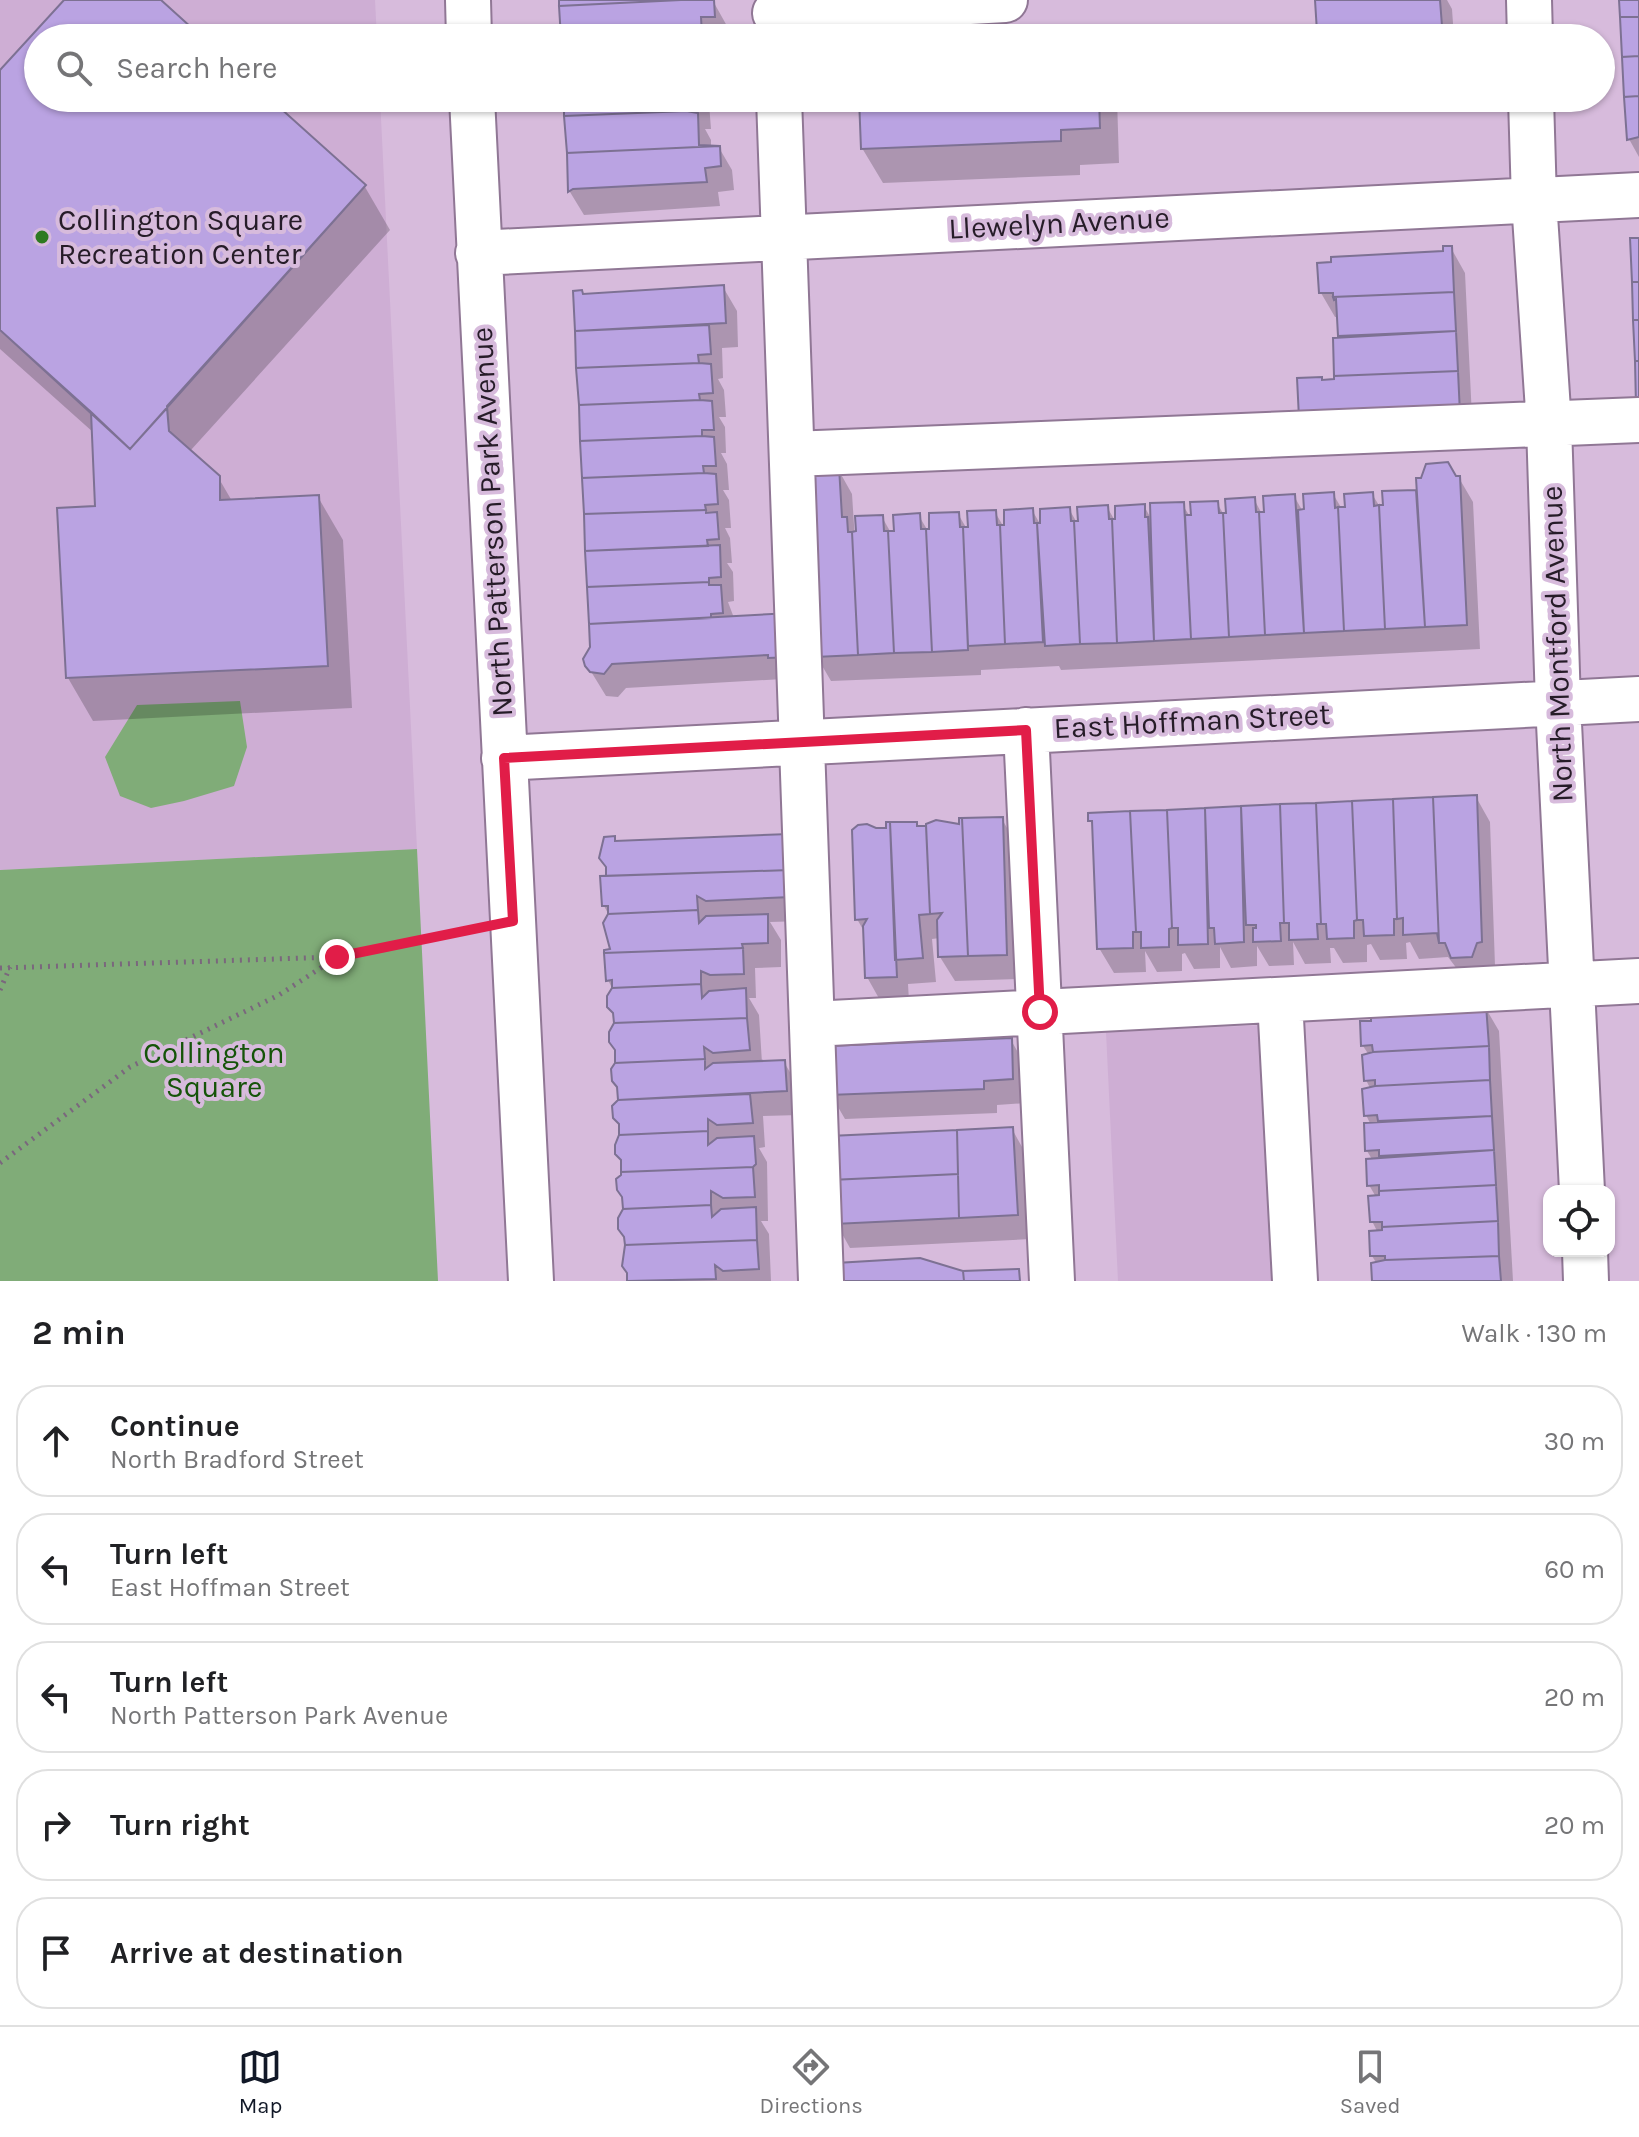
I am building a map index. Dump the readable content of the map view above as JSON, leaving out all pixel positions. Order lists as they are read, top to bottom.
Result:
{
  "streets": {
    "street": [
      "Llewelyn Avenue",
      "North Patterson Park Avenue",
      "North Montford Avenue",
      "East Hoffman Street"
    ]
  },
  "crossings": [
    ["Llewelyn Avenue", "North Patterson Park Avenue"],
    ["Llewelyn Avenue", "North Montford Avenue"],
    ["North Patterson Park Avenue", "East Hoffman Street"],
    ["North Montford Avenue", "East Hoffman Street"]
  ],
  "parks": ["Collington Square"],
  "places": ["Collington Square Recreation Center"],
  "page": {
    "search": "Search here",
    "heading": ["2 min", "Walk · 130 m"],
    "list": [
      ["Continue", "North Bradford Street", "30 m"],
      ["Turn left", "East Hoffman Street", "60 m"],
      ["Turn left", "North Patterson Park Avenue", "20 m"],
      ["Turn right", "20 m"],
      "Arrive at destination"
    ],
    "nav": ["Map", "Directions", "Saved"]
  }
}
